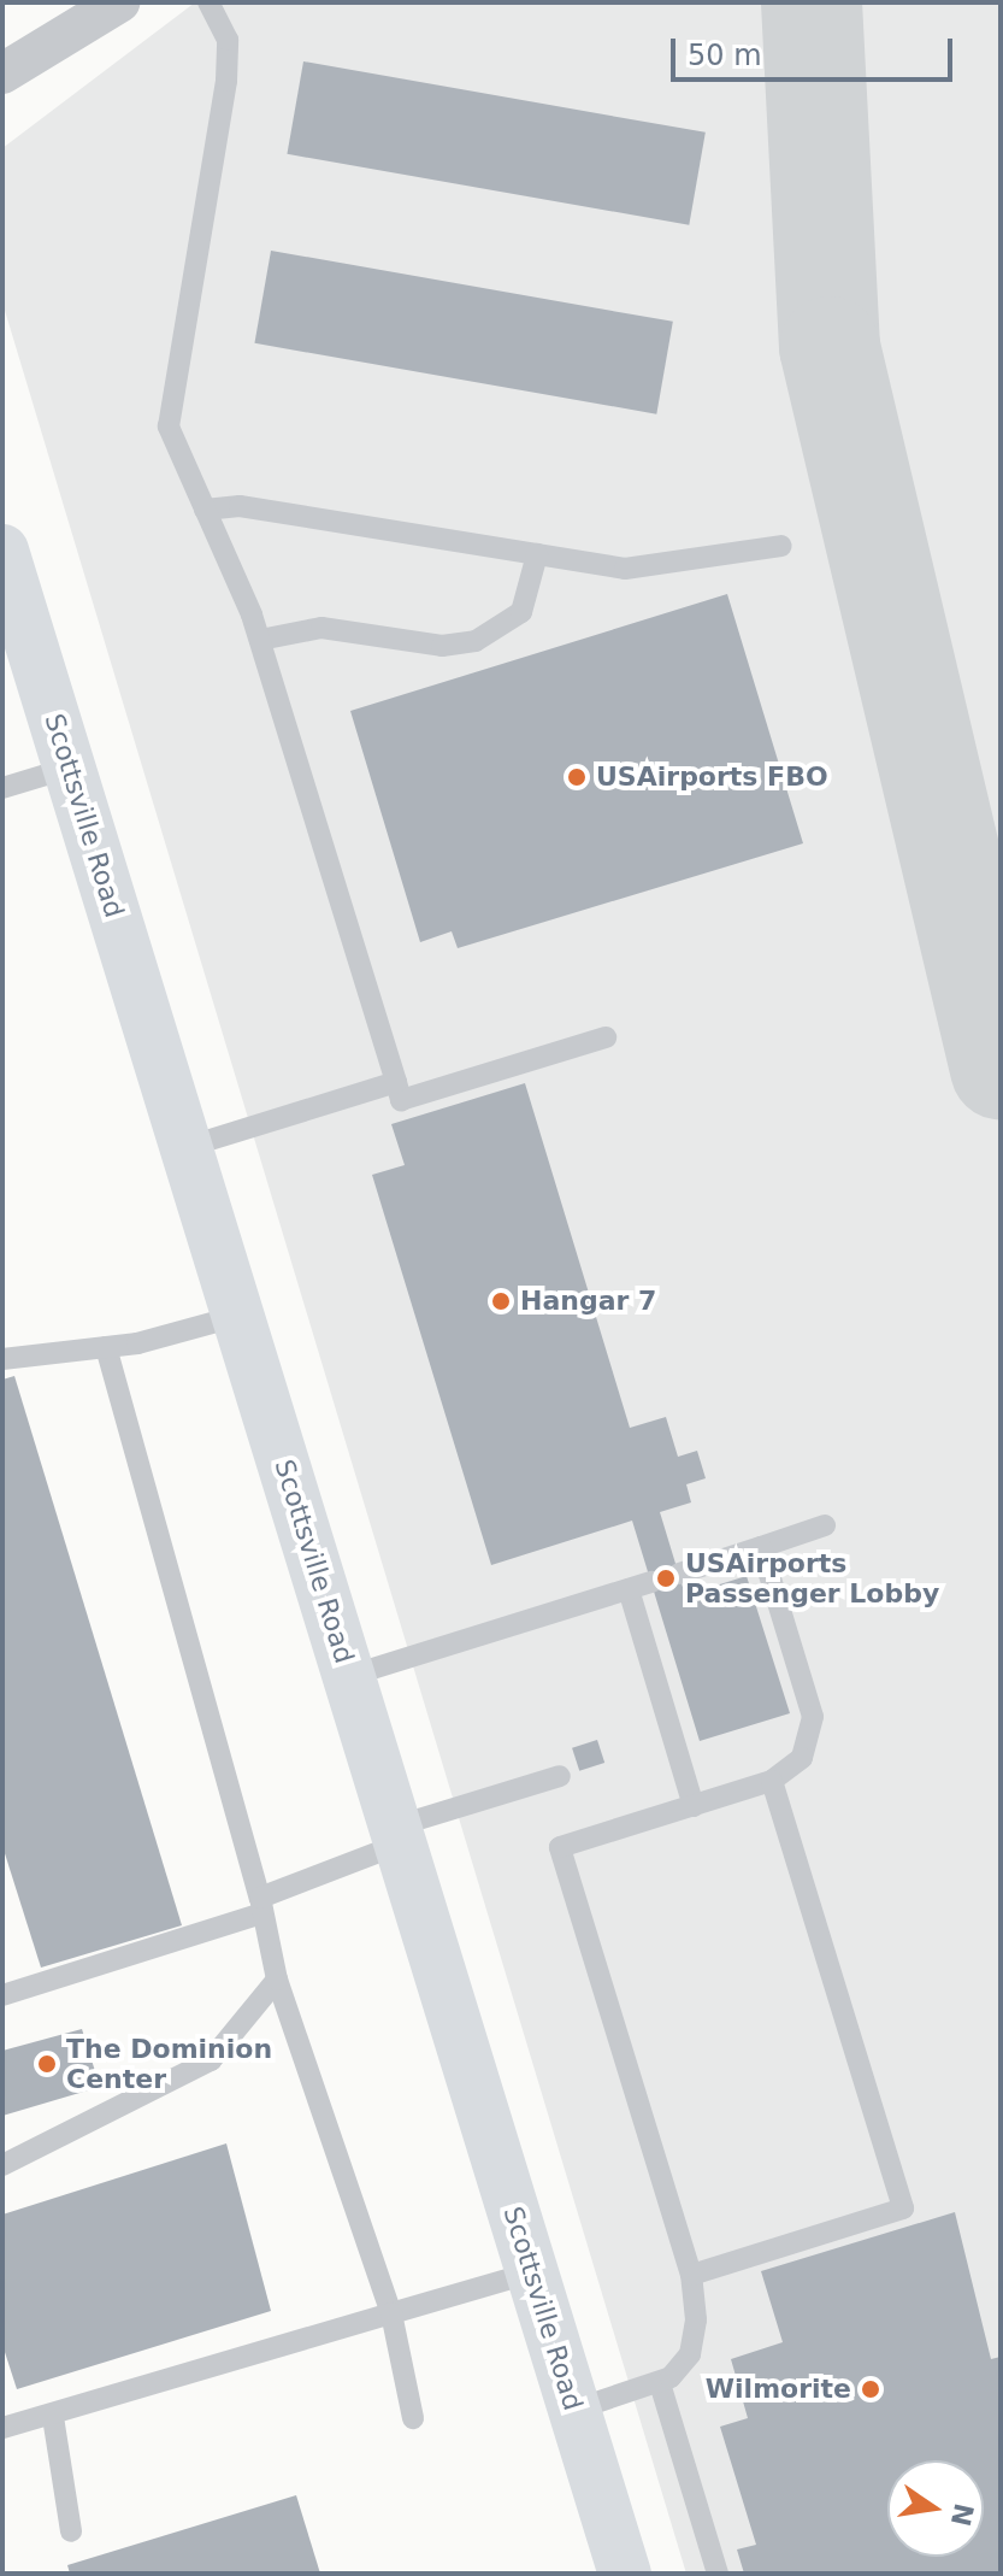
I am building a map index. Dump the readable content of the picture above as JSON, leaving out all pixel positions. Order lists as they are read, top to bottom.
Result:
{
  "streets": {
    "main road": ["Scottsville Road"]
  },
  "places": [
    "USAirports FBO",
    "Hangar 7",
    "USAirports Passenger Lobby",
    "The Dominion Center",
    "Wilmorite"
  ],
  "scale_bar": "50 m",
  "north": "right"
}
